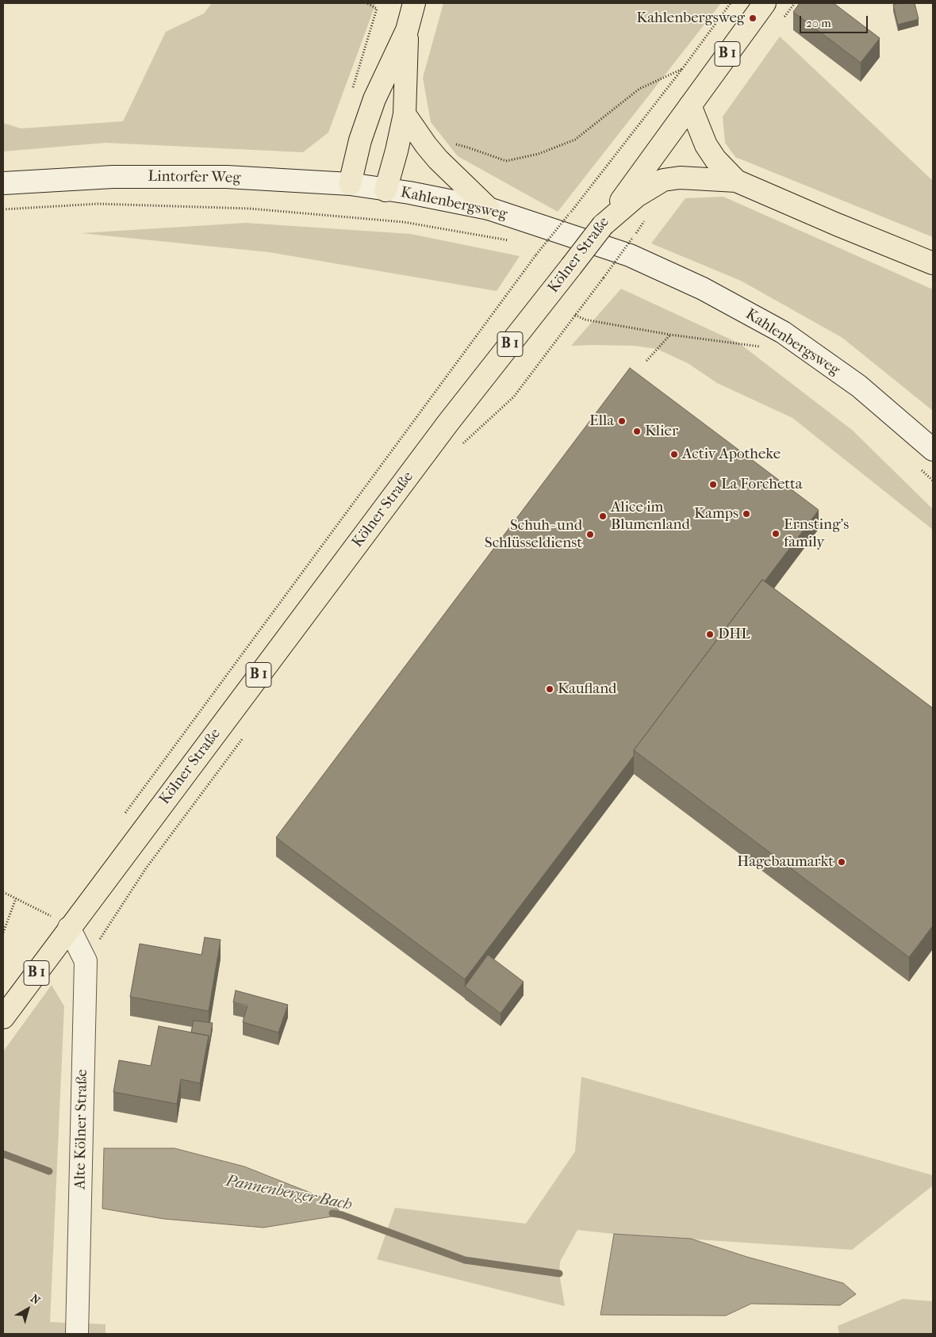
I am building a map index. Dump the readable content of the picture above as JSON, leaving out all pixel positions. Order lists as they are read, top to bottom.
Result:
{
  "streets": {
    "main road": [
      "B 1",
      "Lintorfer Weg",
      "Kahlenbergsweg",
      "Kölner Straße",
      "Alte Kölner Straße"
    ]
  },
  "crossings": [
    ["Lintorfer Weg", "Kahlenbergsweg"],
    ["Kölner Straße", "Alte Kölner Straße"]
  ],
  "water": ["Pannenberger Bach"],
  "places": [
    "Kahlenbergsweg",
    "Ella",
    "Klier",
    "Activ Apotheke",
    "La Forchetta",
    "Kamps",
    "Alice im Blumenland",
    "Ernsting's family",
    "Schuh- und Schlüsseldienst",
    "DHL",
    "Kaufland",
    "Hagebaumarkt"
  ],
  "scale_bar": "20 m",
  "north": "top right"
}
